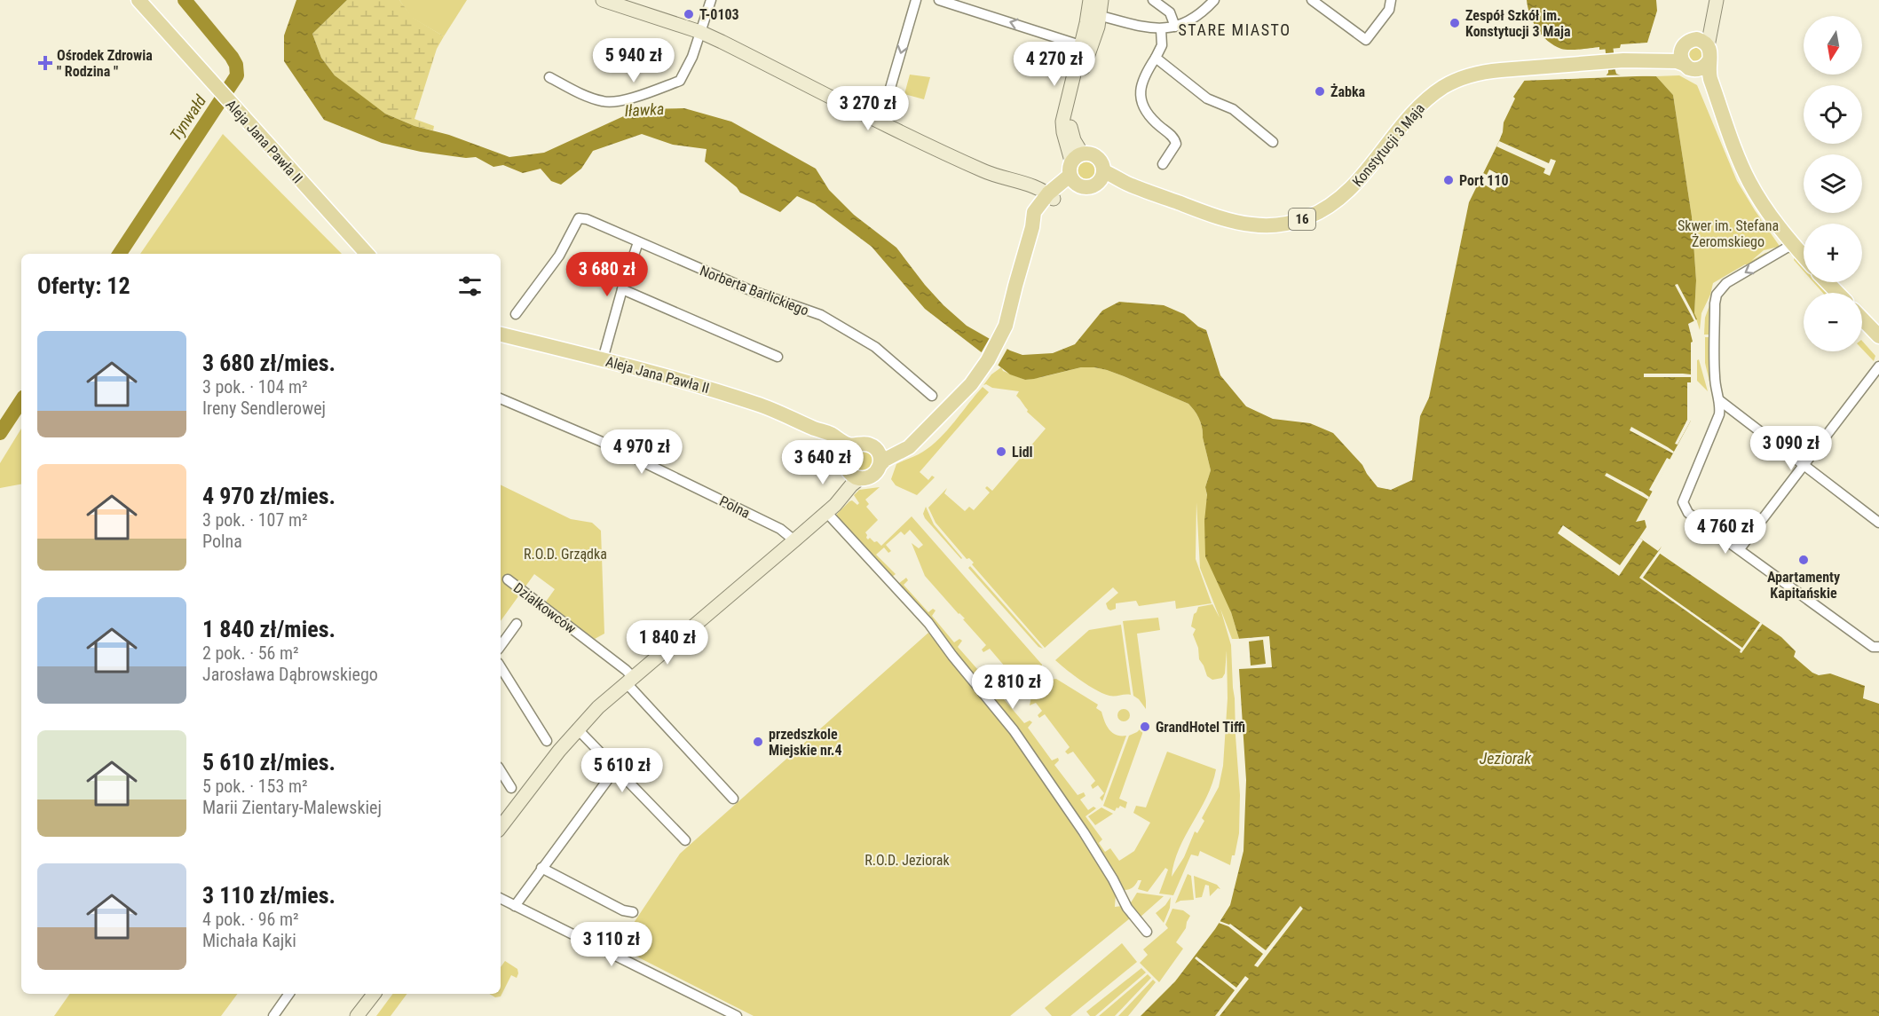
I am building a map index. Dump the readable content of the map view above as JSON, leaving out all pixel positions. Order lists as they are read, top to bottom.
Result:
{
  "streets": {
    "main road": ["Aleja Jana Pawła II", "Konstytucji 3 Maja", "16"],
    "street": ["Norberta Barlickiego", "Polna", "Działkowców"]
  },
  "crossings": [
    ["Konstytucji 3 Maja", "16"]
  ],
  "districts": ["STARE MIASTO"],
  "water": ["Iławka", "Tynwałd", "Jeziorak"],
  "parks": ["Skwer im. Stefana Żeromskiego", "R.O.D. Grządka", "R.O.D. Jeziorak"],
  "places": {
    "other": [
      "T-0103",
      "Zespół Szkół im. Konstytucji 3 Maja",
      "Żabka",
      "Port 110",
      "Lidl",
      "Apartamenty Kapitańskie",
      "GrandHotel Tiffi",
      "przedszkole Miejskie nr.4"
    ],
    "health": ["Ośrodek Zdrowia \" Rodzina \""]
  },
  "north": "bottom",
  "page": {
    "map_buttons": ["+", "−"],
    "price": [
      "5 940 zł",
      "4 270 zł",
      "3 270 zł",
      "3 680 zł",
      "3 090 zł",
      "4 970 zł",
      "3 640 zł",
      "4 760 zł",
      "1 840 zł",
      "2 810 zł",
      "5 610 zł",
      "3 110 zł"
    ],
    "heading": "Oferty: 12",
    "list": [
      {
        "name": "3 680 zł/mies.",
        "note": "3 pok. · 104 m² · Ireny Sendlerowej"
      },
      {
        "name": "4 970 zł/mies.",
        "note": "3 pok. · 107 m² · Polna"
      },
      {
        "name": "1 840 zł/mies.",
        "note": "2 pok. · 56 m² · Jarosława Dąbrowskiego"
      },
      {
        "name": "5 610 zł/mies.",
        "note": "5 pok. · 153 m² · Marii Zientary-Malewskiej"
      },
      {
        "name": "3 110 zł/mies.",
        "note": "4 pok. · 96 m² · Michała Kajki"
      }
    ]
  }
}
